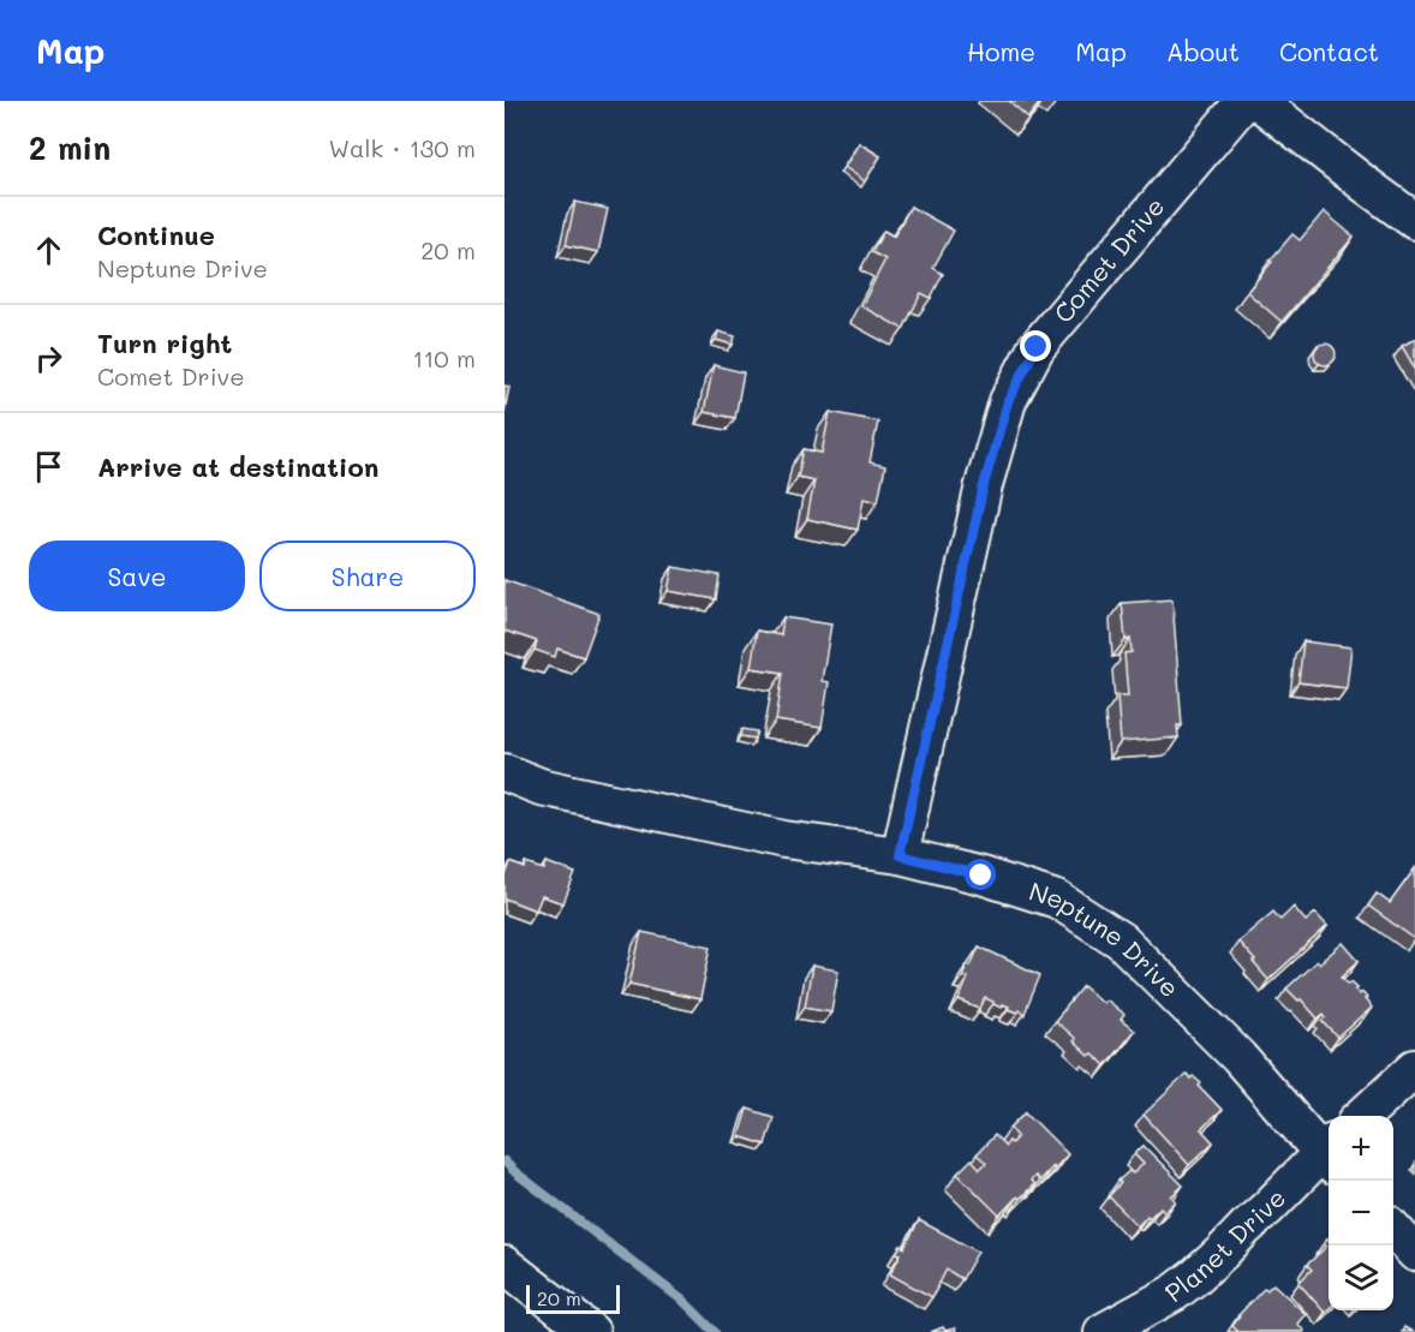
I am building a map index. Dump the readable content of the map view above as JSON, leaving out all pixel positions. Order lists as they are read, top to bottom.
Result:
{
  "streets": {
    "street": ["Comet Drive", "Neptune Drive", "Planet Drive"]
  },
  "crossings": [
    ["Comet Drive", "Neptune Drive"]
  ],
  "scale_bar": "20 m",
  "page": {
    "header": "Map",
    "nav": [
      "Home",
      "Map",
      "About",
      "Contact"
    ],
    "heading": ["2 min", "Walk · 130 m"],
    "list": [
      ["Continue", "Neptune Drive", "20 m"],
      ["Turn right", "Comet Drive", "110 m"],
      "Arrive at destination"
    ],
    "buttons": ["Save", "Share"],
    "map_buttons": ["+", "−"],
    "scale": "20 m"
  }
}
